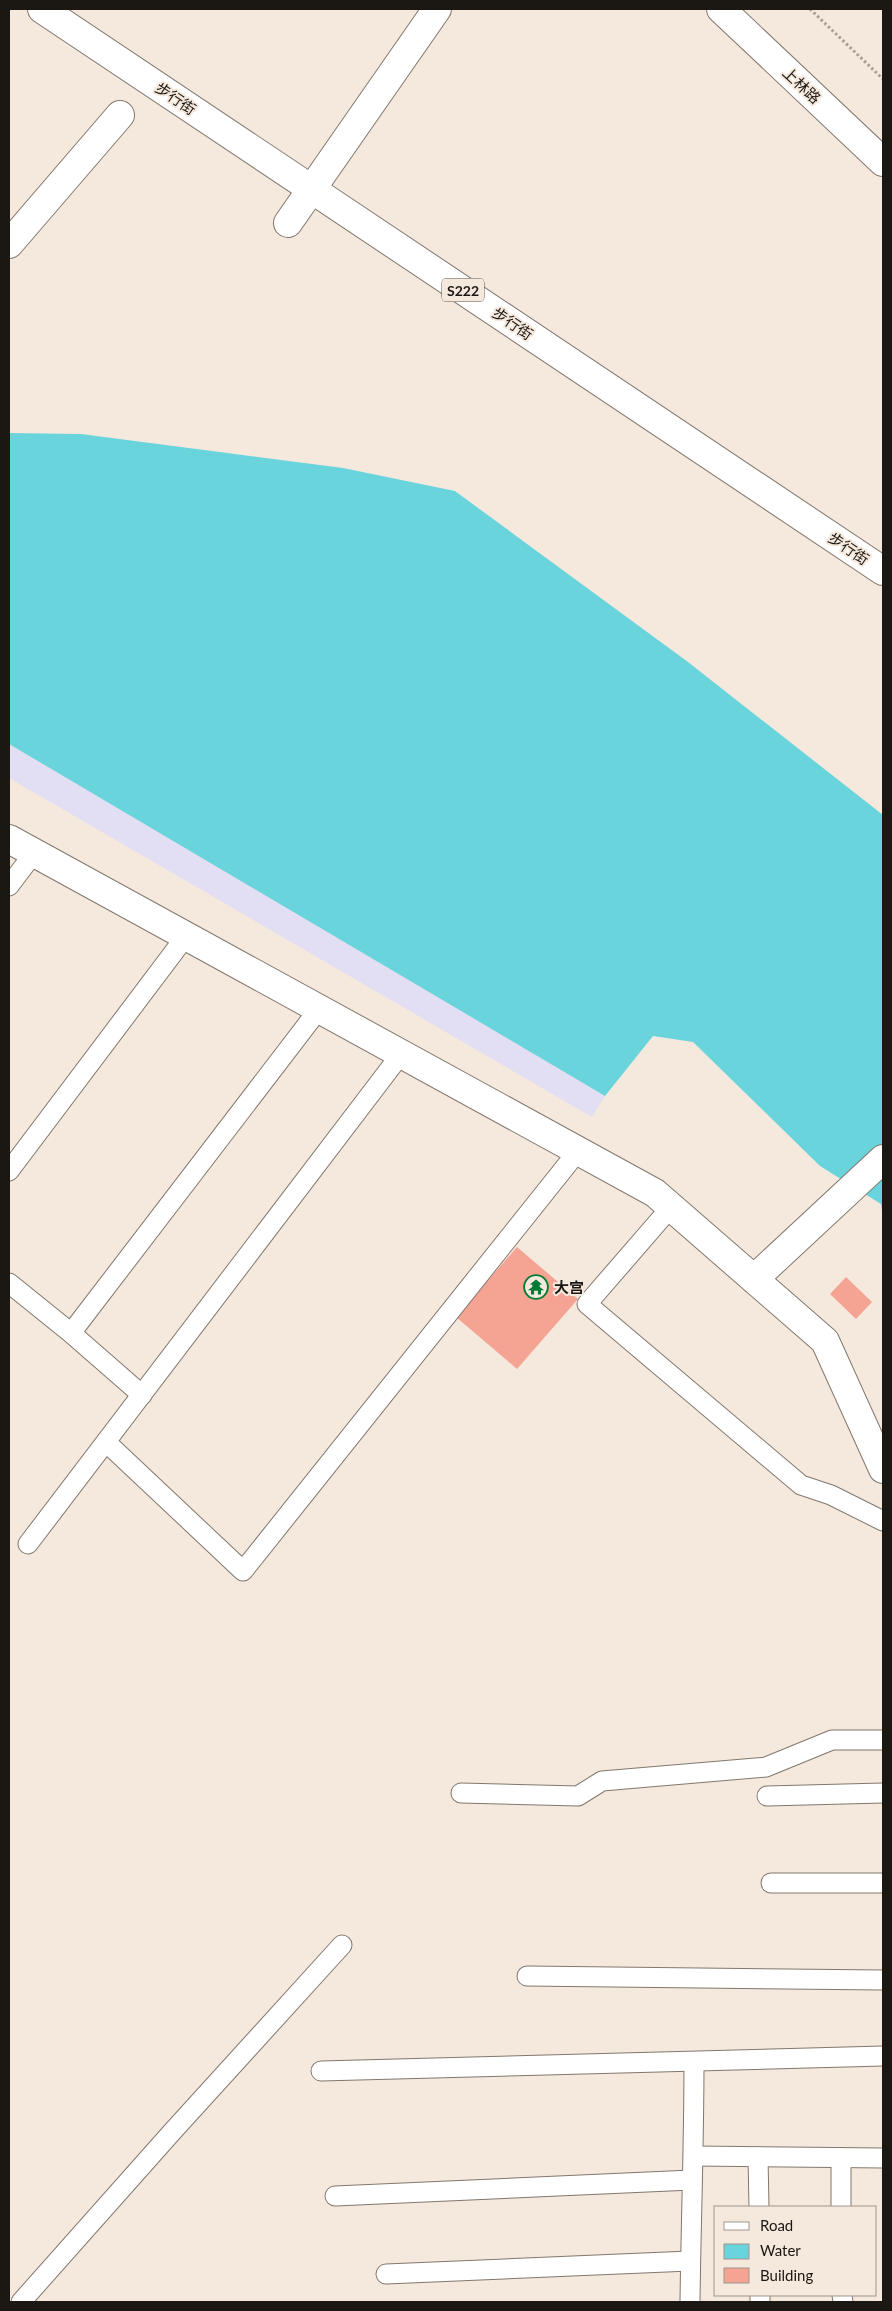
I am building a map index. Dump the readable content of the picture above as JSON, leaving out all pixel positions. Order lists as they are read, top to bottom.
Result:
{
  "streets": {
    "street": ["上林路", "步行街", "S222"]
  },
  "places": {
    "temple": ["大宫"]
  },
  "legend": ["Road", "Water", "Building"]
}
